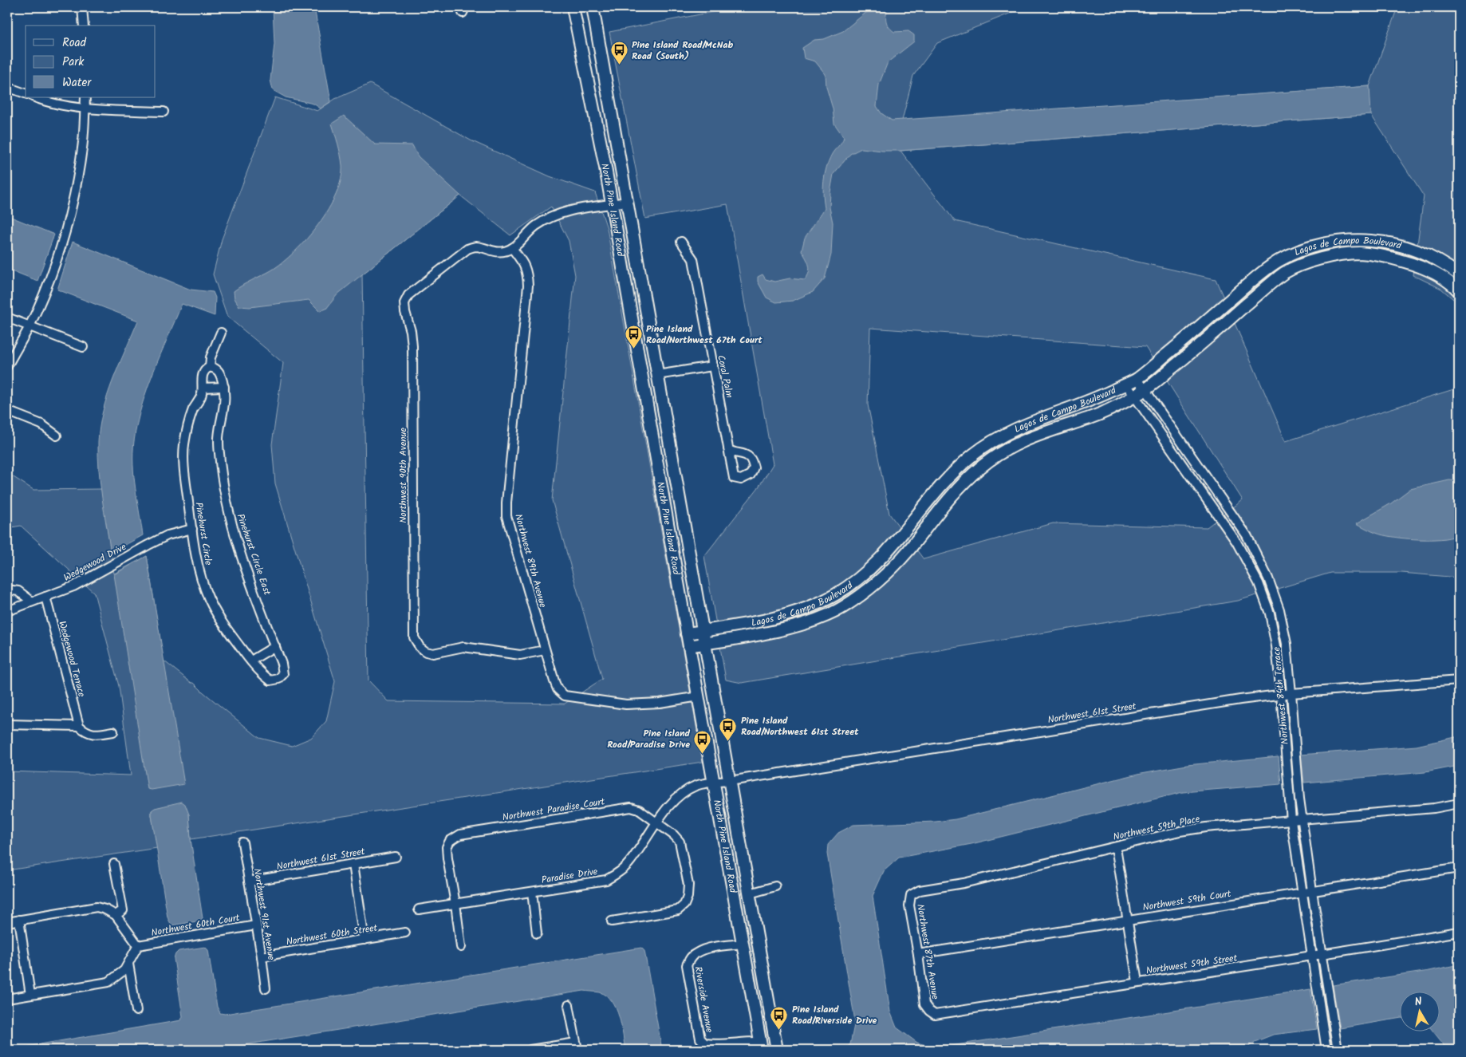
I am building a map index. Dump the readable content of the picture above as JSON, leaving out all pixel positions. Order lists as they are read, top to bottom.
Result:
{
  "streets": {
    "main road": ["North Pine Island Road", "Lagos de Campo Boulevard"],
    "street": [
      "Coral Palm",
      "Northwest 90th Avenue",
      "Pinehurst Circle",
      "Pinehurst Circle East",
      "Northwest 89th Avenue",
      "Wedgewood Drive",
      "Wedgewood Terrace",
      "Northwest 84th Terrace",
      "Northwest 61st Street",
      "Northwest Paradise Court",
      "Northwest 59th Place",
      "Paradise Drive",
      "Northwest 59th Court",
      "Northwest 91st Avenue",
      "Northwest 60th Court",
      "Northwest 60th Street",
      "Northwest 87th Avenue",
      "Northwest 59th Street",
      "Riverside Avenue"
    ]
  },
  "crossings": [
    ["North Pine Island Road", "Lagos de Campo Boulevard"],
    ["North Pine Island Road", "Northwest 89th Avenue"],
    ["North Pine Island Road", "Northwest 61st Street"],
    ["North Pine Island Road", "Paradise Drive"],
    ["North Pine Island Road", "Riverside Avenue"],
    ["Lagos de Campo Boulevard", "Northwest 84th Terrace"],
    ["Northwest 90th Avenue", "Northwest 89th Avenue"],
    ["Pinehurst Circle", "Pinehurst Circle East"],
    ["Pinehurst Circle", "Wedgewood Drive"],
    ["Wedgewood Drive", "Wedgewood Terrace"],
    ["Northwest 84th Terrace", "Northwest 61st Street"],
    ["Northwest 84th Terrace", "Northwest 59th Place"],
    ["Northwest 84th Terrace", "Northwest 59th Court"],
    ["Northwest 84th Terrace", "Northwest 59th Street"],
    ["Northwest 61st Street", "Paradise Drive"],
    ["Northwest 61st Street", "Northwest 91st Avenue"],
    ["Northwest Paradise Court", "Paradise Drive"],
    ["Northwest 59th Place", "Northwest 87th Avenue"],
    ["Northwest 59th Court", "Northwest 87th Avenue"],
    ["Northwest 91st Avenue", "Northwest 60th Court"],
    ["Northwest 91st Avenue", "Northwest 60th Street"],
    ["Northwest 87th Avenue", "Northwest 59th Street"]
  ],
  "places": {
    "bus stop": [
      "Pine Island Road/McNab Road (South)",
      "Pine Island Road/Northwest 67th Court",
      "Pine Island Road/Northwest 61st Street",
      "Pine Island Road/Paradise Drive",
      "Pine Island Road/Riverside Drive"
    ]
  },
  "legend": ["Road", "Park", "Water"],
  "north": "top"
}
